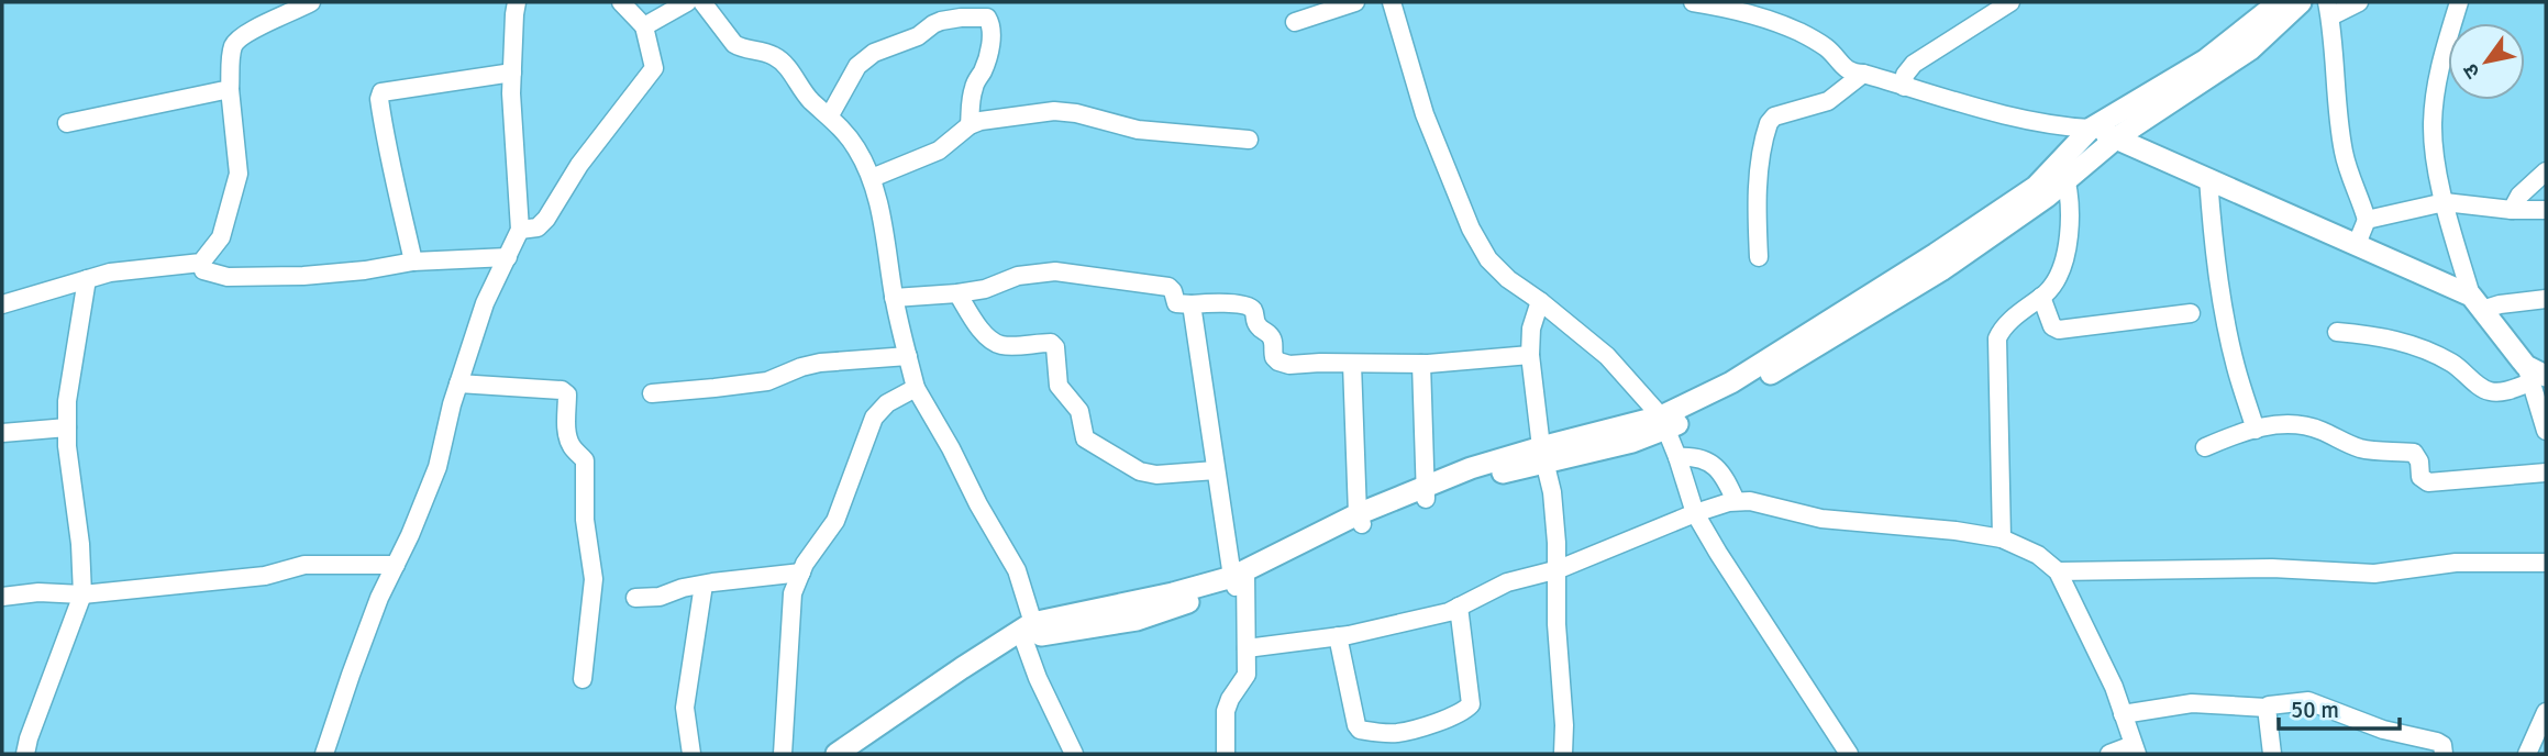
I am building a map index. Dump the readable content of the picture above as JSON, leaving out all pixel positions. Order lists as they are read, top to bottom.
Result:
{
  "scale_bar": "50 m",
  "north": "bottom left"
}
